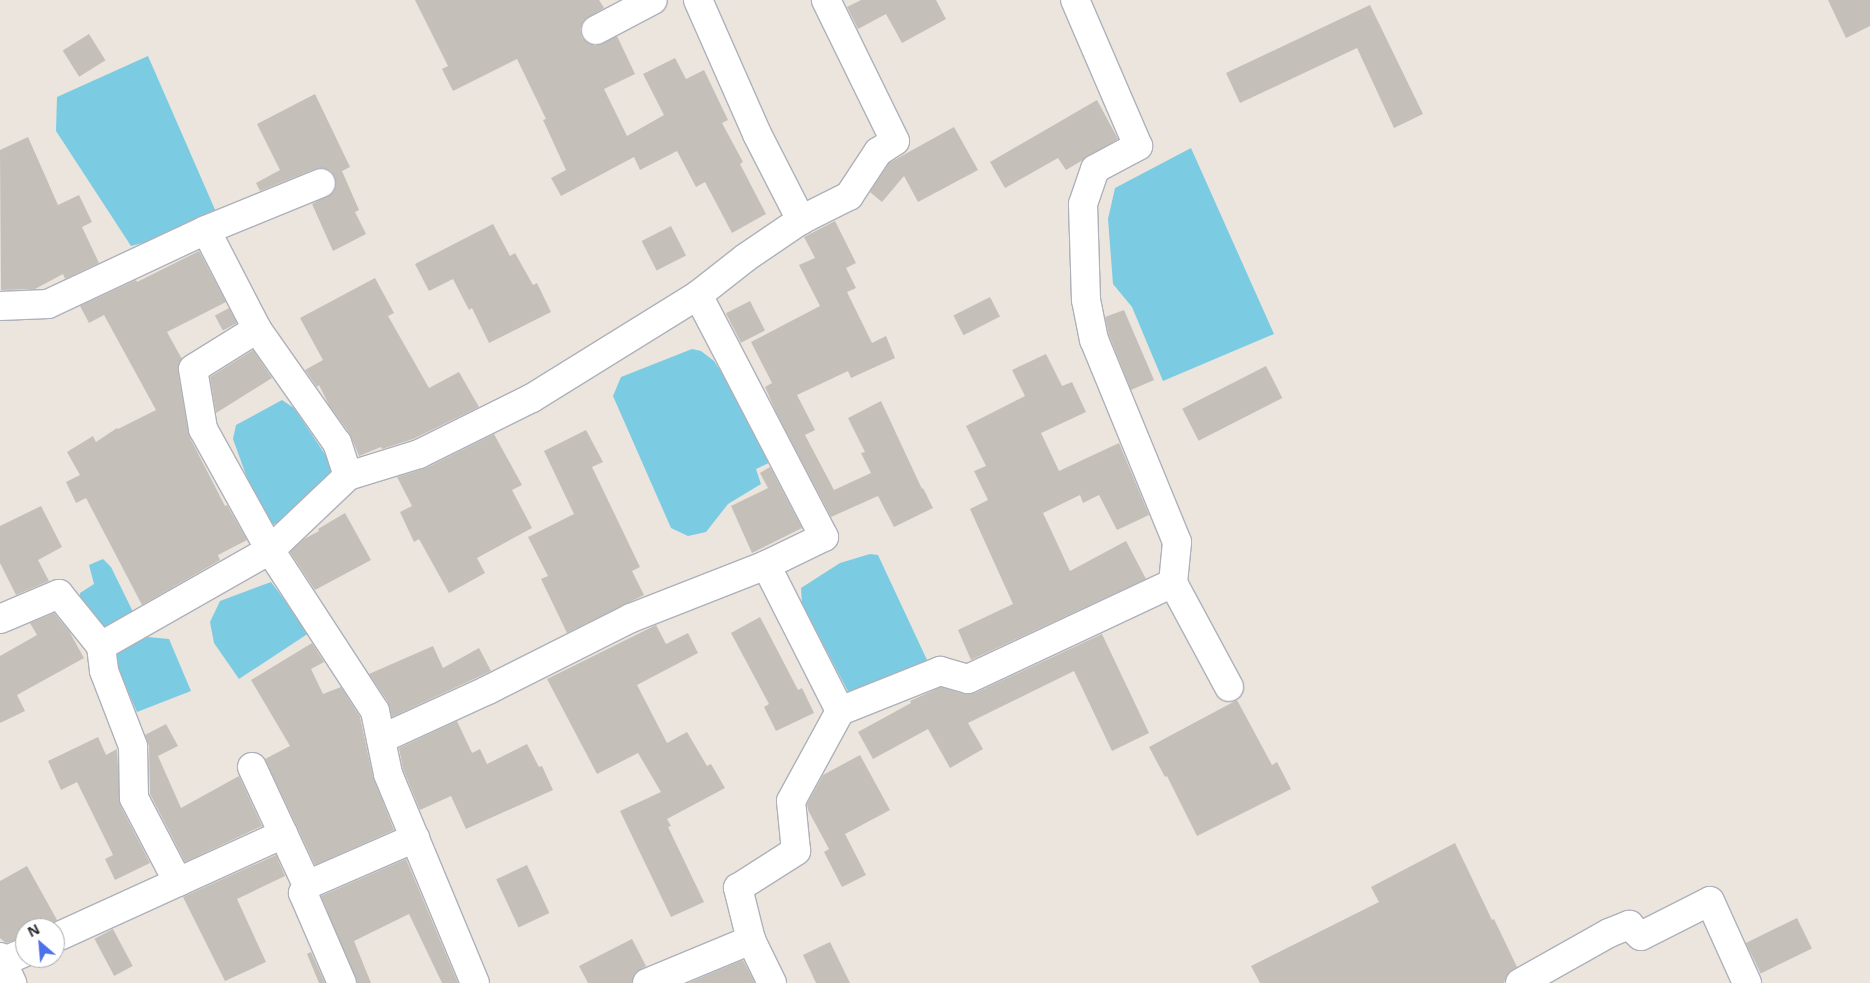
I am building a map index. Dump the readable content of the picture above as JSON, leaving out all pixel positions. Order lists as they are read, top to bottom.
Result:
{
  "north": "top left"
}
